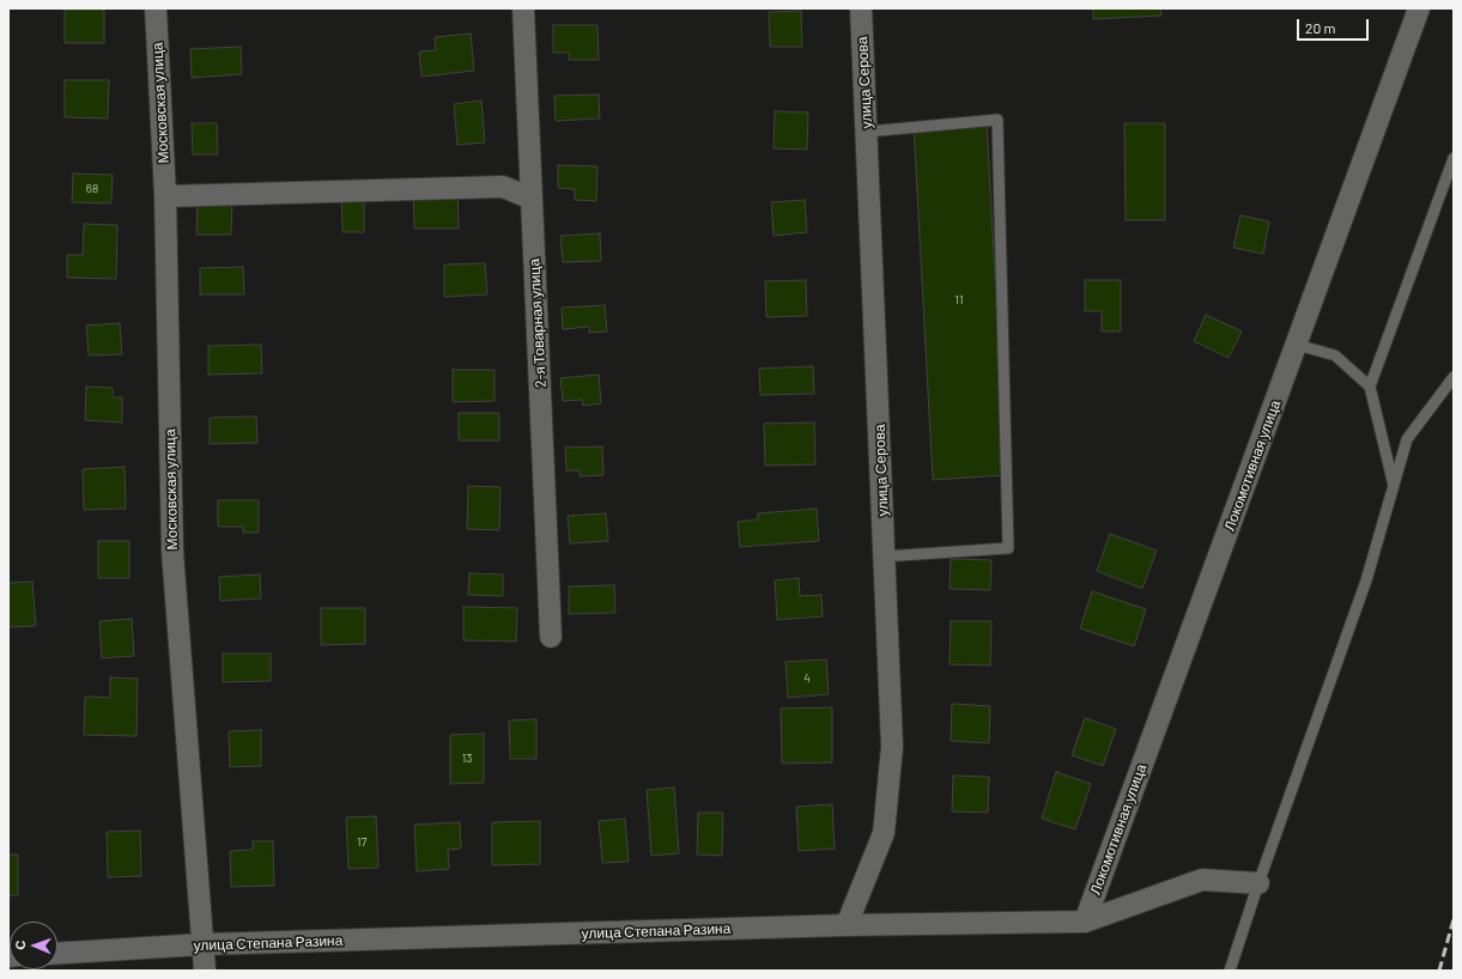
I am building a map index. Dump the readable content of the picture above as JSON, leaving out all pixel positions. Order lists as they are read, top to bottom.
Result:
{
  "streets": {
    "street": [
      "улица Серова",
      "Московская улица",
      "2-я Товарная улица",
      "Локомотивная улица",
      "улица Степана Разина"
    ]
  },
  "crossings": [
    ["улица Серова", "улица Степана Разина"],
    ["Московская улица", "улица Степана Разина"],
    ["Локомотивная улица", "улица Степана Разина"]
  ],
  "house_numbers": [
    "68",
    "11",
    "4",
    "13",
    "17"
  ],
  "scale_bar": "20 m",
  "north": "left"
}
